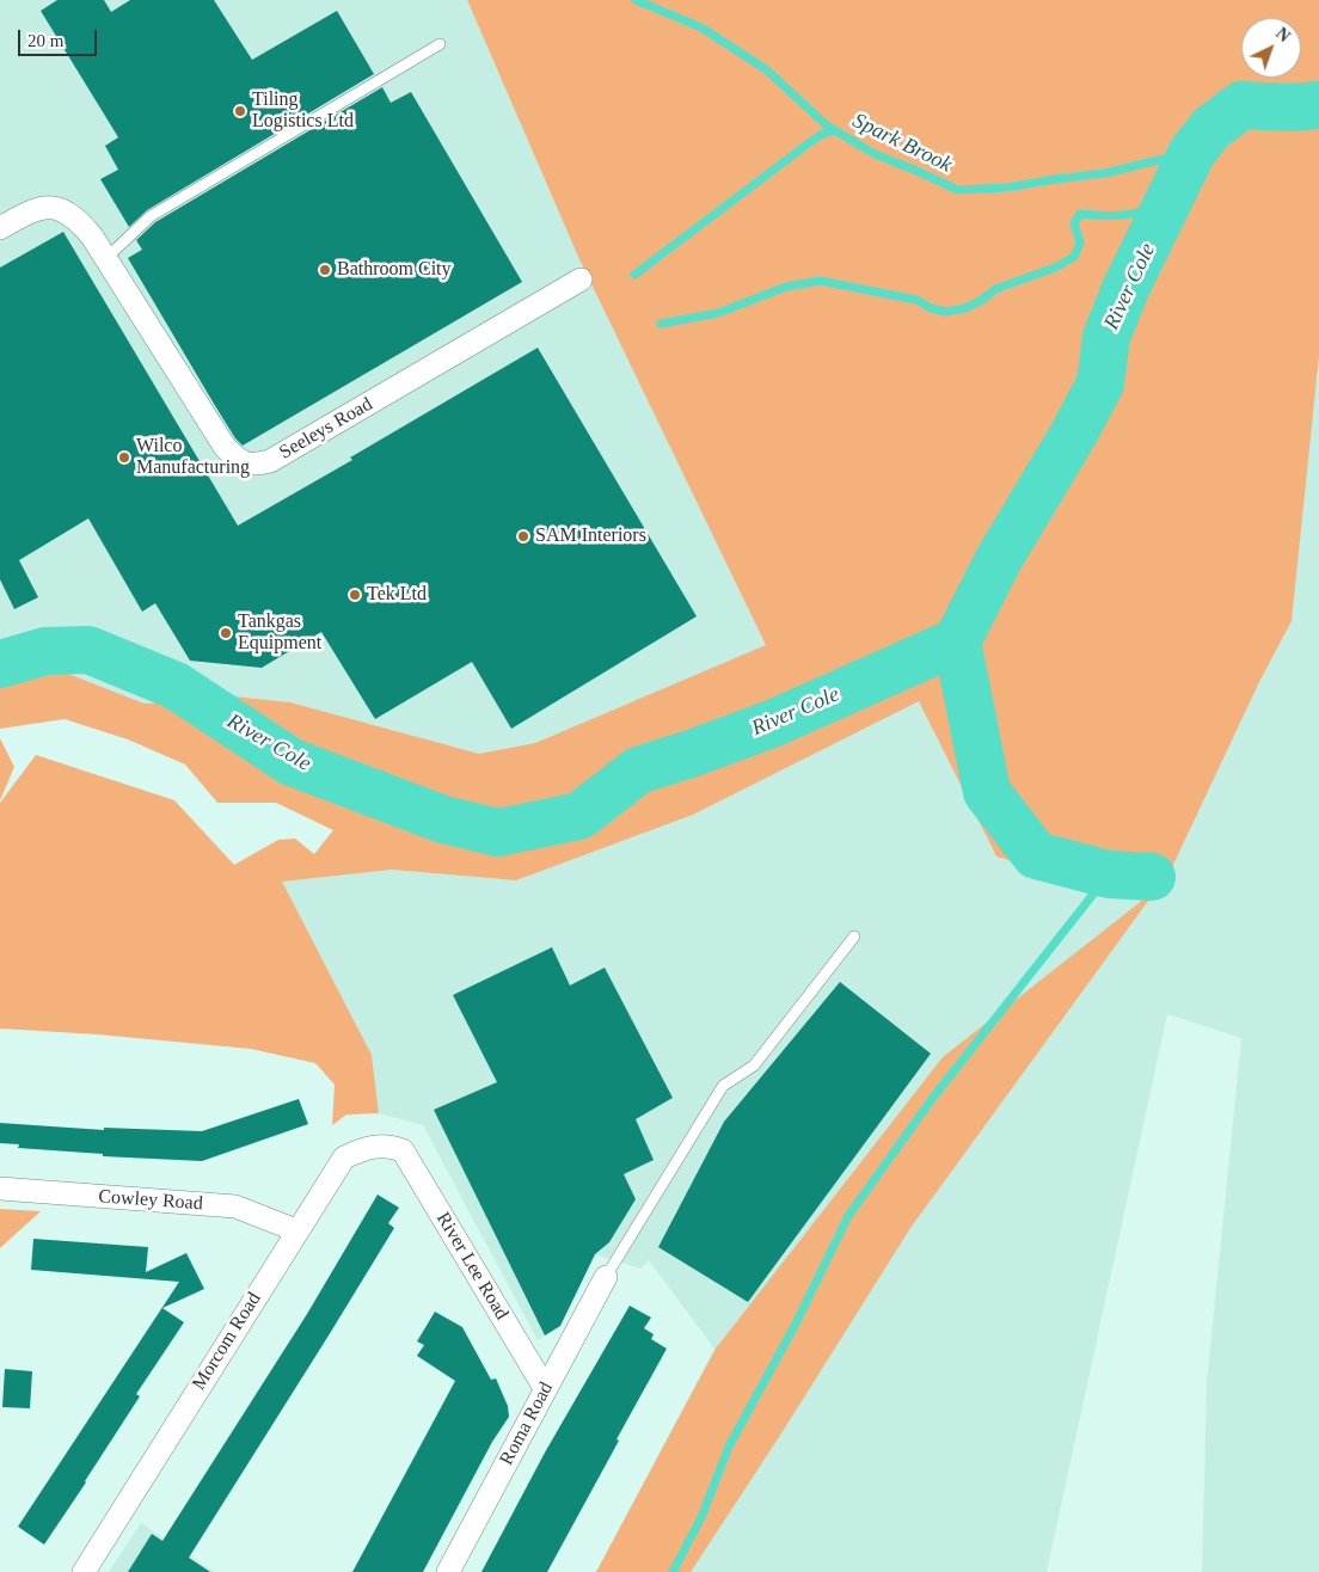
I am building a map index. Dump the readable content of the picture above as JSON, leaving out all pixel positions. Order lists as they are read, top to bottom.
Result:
{
  "streets": {
    "street": [
      "Seeleys Road",
      "Cowley Road",
      "River Lee Road",
      "Morcom Road",
      "Roma Road"
    ]
  },
  "crossings": [
    ["Cowley Road", "Morcom Road"],
    ["River Lee Road", "Morcom Road"],
    ["River Lee Road", "Roma Road"]
  ],
  "water": ["Spark Brook", "River Cole"],
  "places": [
    "Tiling Logistics Ltd",
    "Bathroom City",
    "Wilco Manufacturing",
    "SAM Interiors",
    "Tek Ltd",
    "Tankgas Equipment"
  ],
  "scale_bar": "20 m",
  "north": "top right"
}
